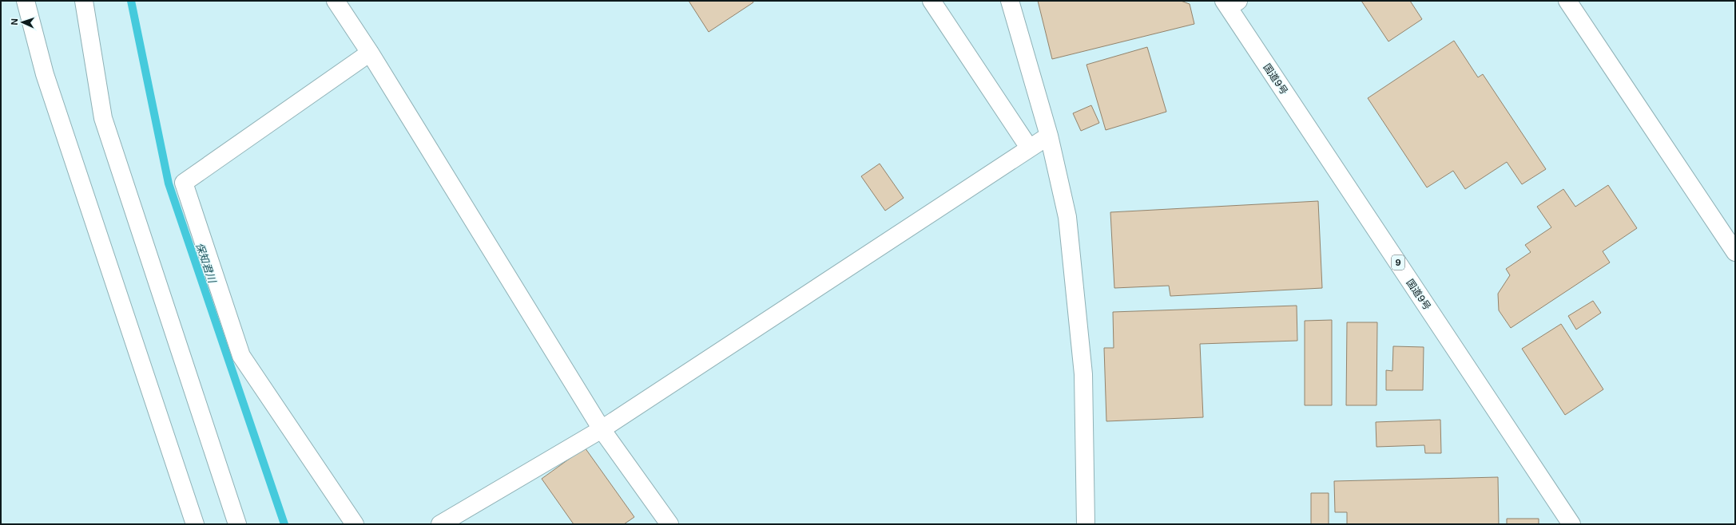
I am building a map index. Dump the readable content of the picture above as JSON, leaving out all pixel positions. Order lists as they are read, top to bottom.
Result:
{
  "streets": {
    "main road": ["国道9号", "9"]
  },
  "water": ["保知君川"],
  "north": "left"
}
